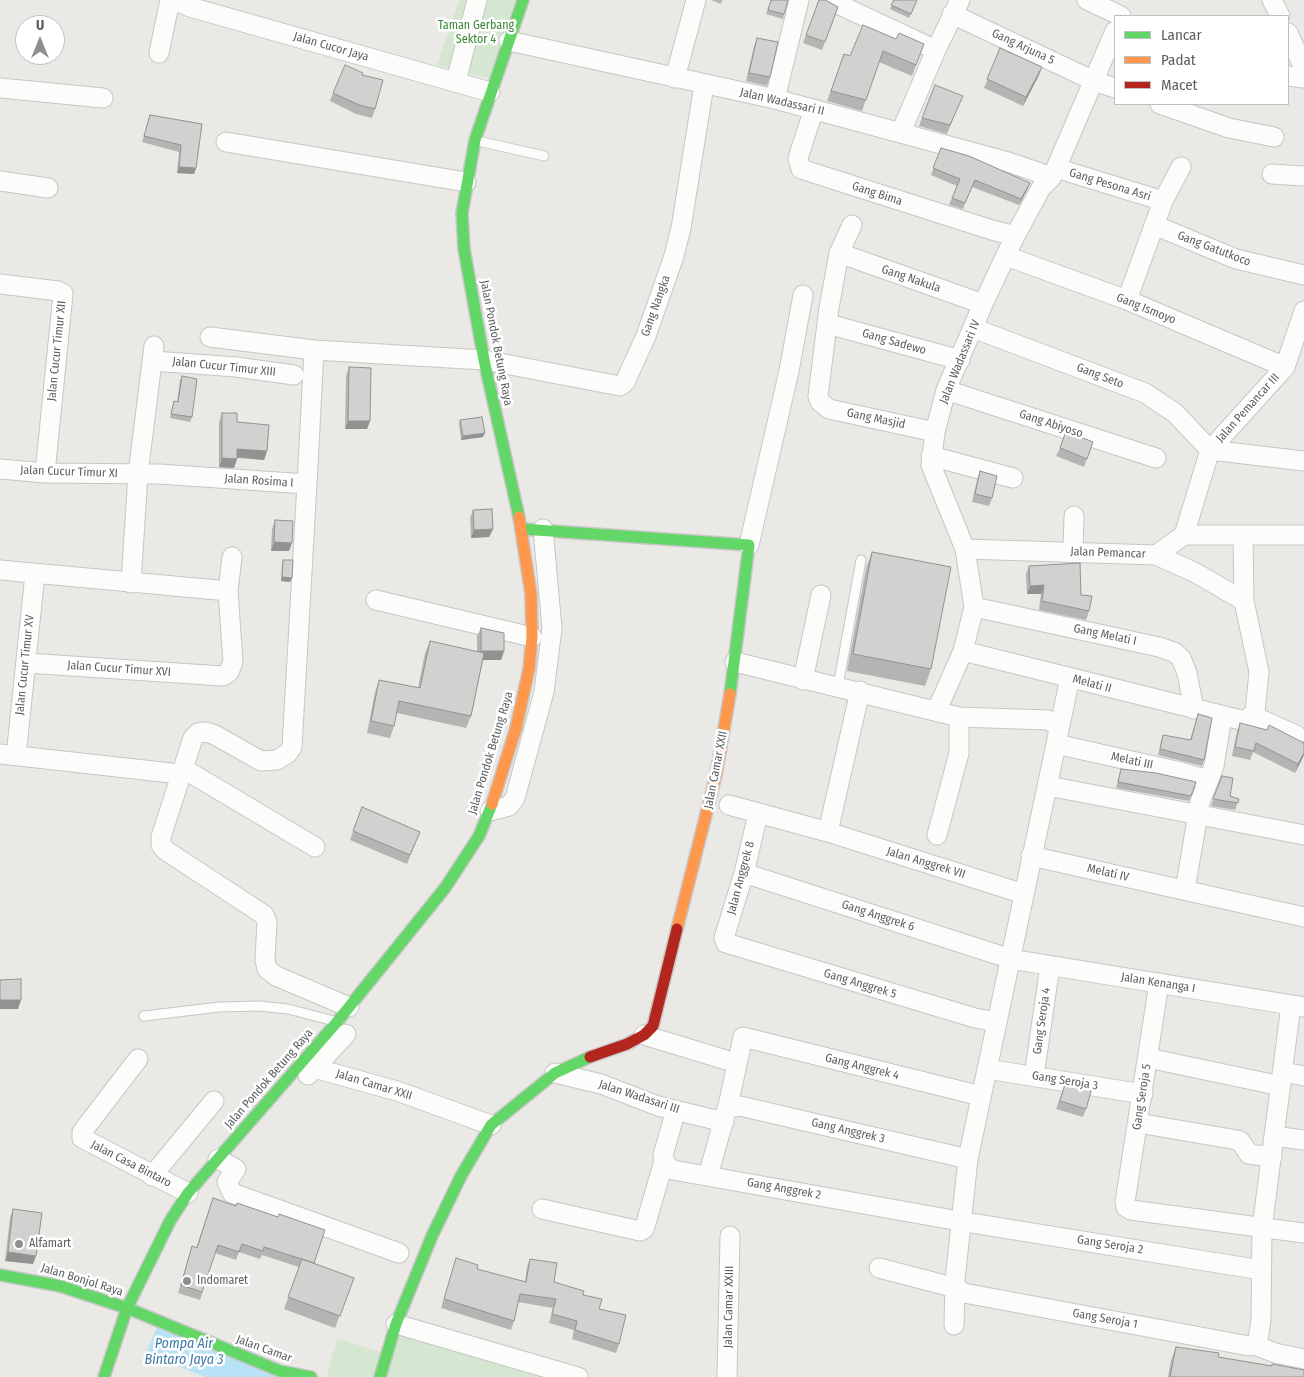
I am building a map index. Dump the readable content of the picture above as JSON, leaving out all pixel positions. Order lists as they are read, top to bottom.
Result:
{
  "streets": {
    "main road": [
      "Jalan Pondok Betung Raya",
      "Jalan Camar XXII",
      "Jalan Bonjol Raya",
      "Jalan Camar"
    ],
    "street": [
      "Jalan Cucor Jaya",
      "Gang Arjuna 5",
      "Jalan Wadassari II",
      "Gang Pesona Asri",
      "Gang Bima",
      "Gang Gatutkoco",
      "Gang Nakula",
      "Gang Nangka",
      "Gang Ismoyo",
      "Gang Sadewo",
      "Jalan Cucur Timur XII",
      "Jalan Wadassari IV",
      "Jalan Cucur Timur XIII",
      "Gang Seto",
      "Jalan Pemancar III",
      "Gang Masjid",
      "Gang Abiyoso",
      "Jalan Cucur Timur XI",
      "Jalan Rosima I",
      "Jalan Pemancar",
      "Gang Melati I",
      "Jalan Cucur Timur XV",
      "Jalan Cucur Timur XVI",
      "Melati II",
      "Melati III",
      "Jalan Anggrek VII",
      "Melati IV",
      "Jalan Anggrek 8",
      "Gang Anggrek 6",
      "Jalan Kenanga I",
      "Gang Anggrek 5",
      "Gang Seroja 4",
      "Gang Anggrek 4",
      "Gang Seroja 3",
      "Jalan Wadasari III",
      "Gang Seroja 5",
      "Gang Anggrek 3",
      "Jalan Casa Bintaro",
      "Gang Anggrek 2",
      "Gang Seroja 2",
      "Jalan Camar XXIII",
      "Gang Seroja 1"
    ]
  },
  "crossings": [
    ["Jalan Cucor Jaya", "Jalan Pondok Betung Raya"],
    ["Gang Arjuna 5", "Jalan Wadassari IV"],
    ["Jalan Wadassari II", "Gang Pesona Asri"],
    ["Jalan Wadassari II", "Gang Bima"],
    ["Jalan Wadassari II", "Gang Nangka"],
    ["Jalan Wadassari II", "Jalan Pondok Betung Raya"],
    ["Jalan Wadassari II", "Jalan Wadassari IV"],
    ["Gang Pesona Asri", "Jalan Wadassari IV"],
    ["Gang Bima", "Jalan Wadassari IV"],
    ["Gang Nakula", "Jalan Wadassari IV"],
    ["Gang Nangka", "Jalan Pondok Betung Raya"],
    ["Gang Ismoyo", "Jalan Wadassari IV"],
    ["Gang Ismoyo", "Jalan Pemancar III"],
    ["Gang Sadewo", "Jalan Wadassari IV"],
    ["Gang Sadewo", "Gang Masjid"],
    ["Jalan Pondok Betung Raya", "Jalan Casa Bintaro"],
    ["Jalan Pondok Betung Raya", "Jalan Bonjol Raya"],
    ["Jalan Pondok Betung Raya", "Jalan Camar"],
    ["Jalan Cucur Timur XII", "Jalan Cucur Timur XI"],
    ["Jalan Wadassari IV", "Gang Seto"],
    ["Jalan Wadassari IV", "Gang Masjid"],
    ["Jalan Wadassari IV", "Gang Abiyoso"],
    ["Jalan Wadassari IV", "Jalan Pemancar"],
    ["Jalan Wadassari IV", "Gang Melati I"],
    ["Jalan Wadassari IV", "Melati II"],
    ["Jalan Cucur Timur XIII", "Jalan Cucur Timur XI"],
    ["Jalan Cucur Timur XIII", "Jalan Rosima I"],
    ["Gang Seto", "Jalan Pemancar III"],
    ["Jalan Pemancar III", "Jalan Pemancar"],
    ["Jalan Cucur Timur XI", "Jalan Rosima I"],
    ["Gang Melati I", "Melati II"],
    ["Jalan Cucur Timur XV", "Jalan Cucur Timur XVI"],
    ["Jalan Anggrek VII", "Jalan Anggrek 8"],
    ["Jalan Anggrek 8", "Gang Anggrek 6"],
    ["Jalan Anggrek 8", "Gang Anggrek 5"],
    ["Gang Anggrek 6", "Jalan Kenanga I"],
    ["Jalan Kenanga I", "Gang Seroja 4"],
    ["Jalan Kenanga I", "Gang Seroja 5"],
    ["Gang Seroja 4", "Gang Seroja 3"],
    ["Gang Anggrek 4", "Jalan Wadasari III"],
    ["Gang Anggrek 4", "Gang Anggrek 3"],
    ["Gang Seroja 3", "Gang Seroja 5"],
    ["Jalan Wadasari III", "Gang Anggrek 3"],
    ["Gang Anggrek 2", "Gang Seroja 2"],
    ["Jalan Bonjol Raya", "Jalan Camar"]
  ],
  "water": ["Pompa Air Bintaro Jaya 3"],
  "parks": ["Taman Gerbang Sektor 4"],
  "places": ["Alfamart", "Indomaret"],
  "legend": ["Lancar", "Padat", "Macet"],
  "north": "top"
}
